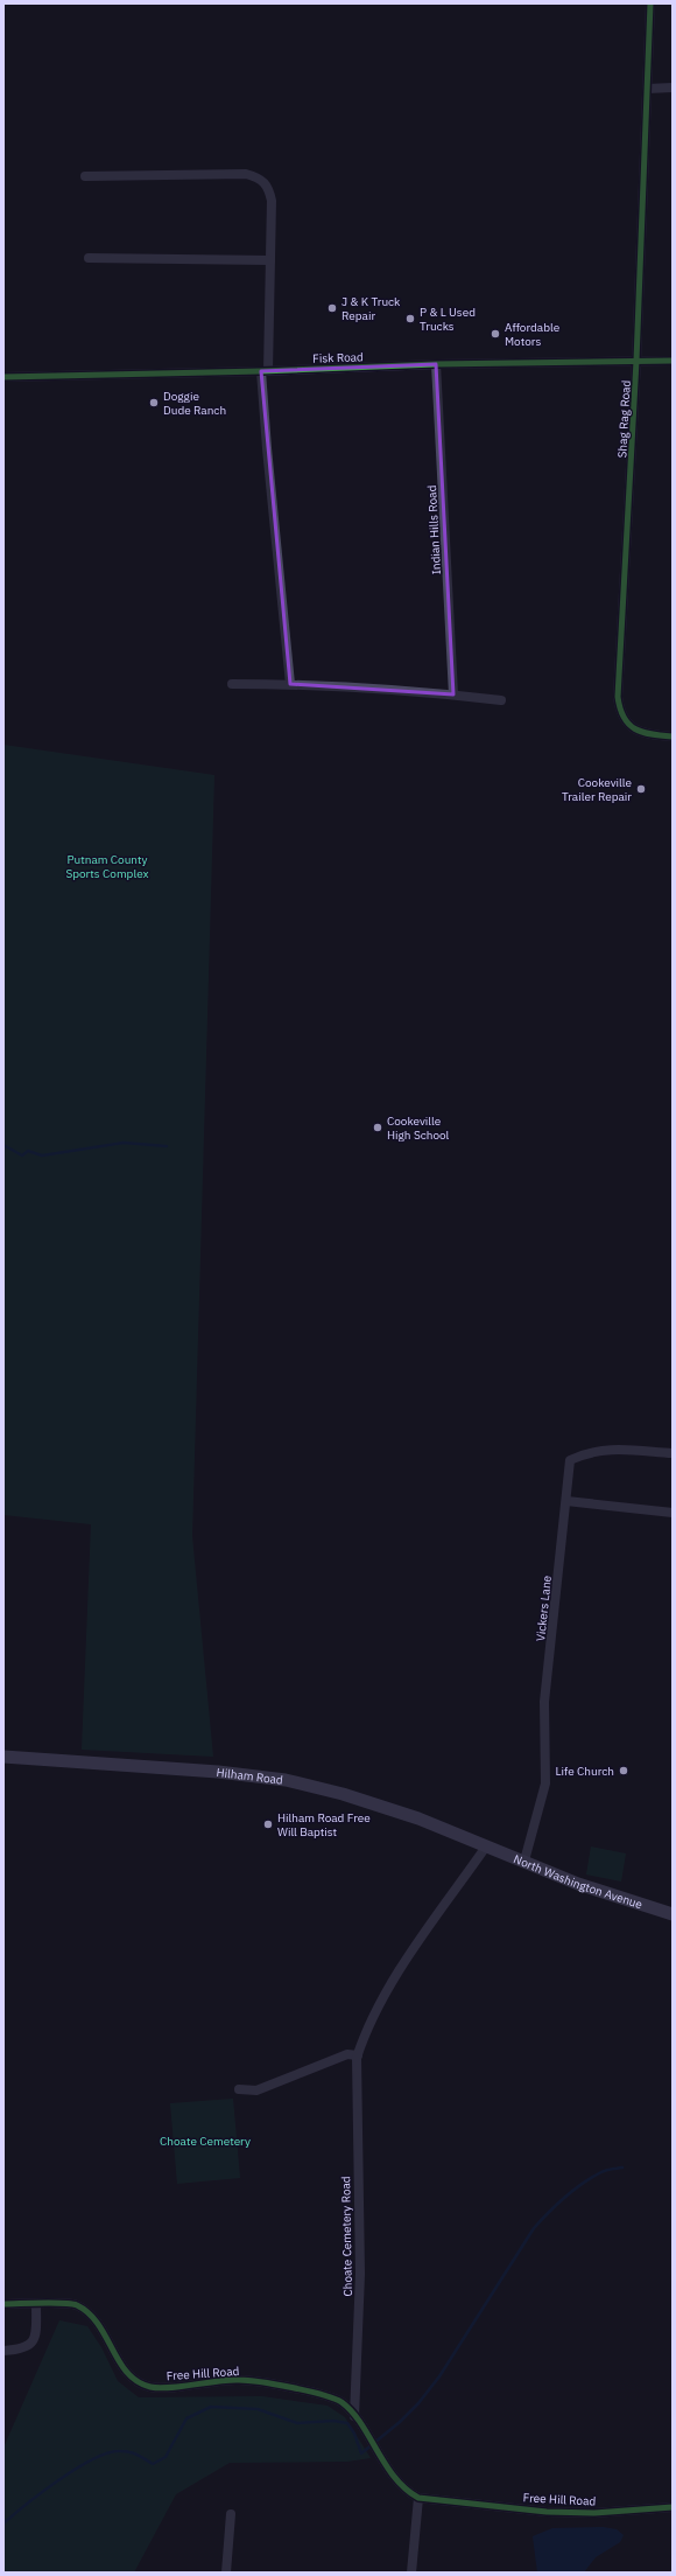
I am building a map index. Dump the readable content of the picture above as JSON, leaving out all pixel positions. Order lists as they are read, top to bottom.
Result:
{
  "streets": {
    "main road": ["Hilham Road", "North Washington Avenue"],
    "street": [
      "Fisk Road",
      "Shag Rag Road",
      "Indian Hills Road",
      "Vickers Lane",
      "Choate Cemetery Road",
      "Free Hill Road"
    ]
  },
  "crossings": [
    ["Fisk Road", "Shag Rag Road"],
    ["Fisk Road", "Indian Hills Road"],
    ["Vickers Lane", "North Washington Avenue"],
    ["Hilham Road", "North Washington Avenue"],
    ["Hilham Road", "Choate Cemetery Road"],
    ["North Washington Avenue", "Choate Cemetery Road"],
    ["Choate Cemetery Road", "Free Hill Road"]
  ],
  "parks": ["Putnam County Sports Complex", "Choate Cemetery"],
  "places": [
    "J & K Truck Repair",
    "P & L Used Trucks",
    "Affordable Motors",
    "Doggie Dude Ranch",
    "Cookeville Trailer Repair",
    "Cookeville High School",
    "Life Church",
    "Hilham Road Free Will Baptist"
  ]
}
